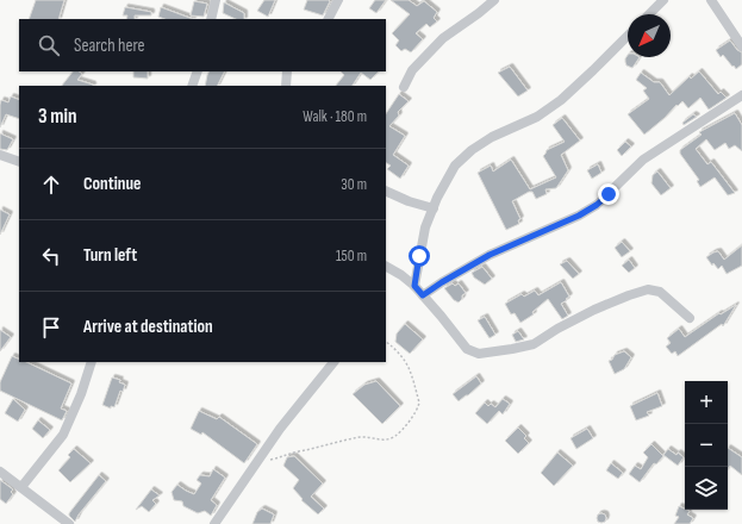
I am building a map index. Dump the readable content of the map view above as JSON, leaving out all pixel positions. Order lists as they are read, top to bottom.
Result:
{
  "north": "bottom left",
  "page": {
    "search": "Search here",
    "heading": ["3 min", "Walk · 180 m"],
    "list": [
      ["Continue", "30 m"],
      ["Turn left", "150 m"],
      "Arrive at destination"
    ],
    "map_buttons": ["+", "−"]
  }
}
